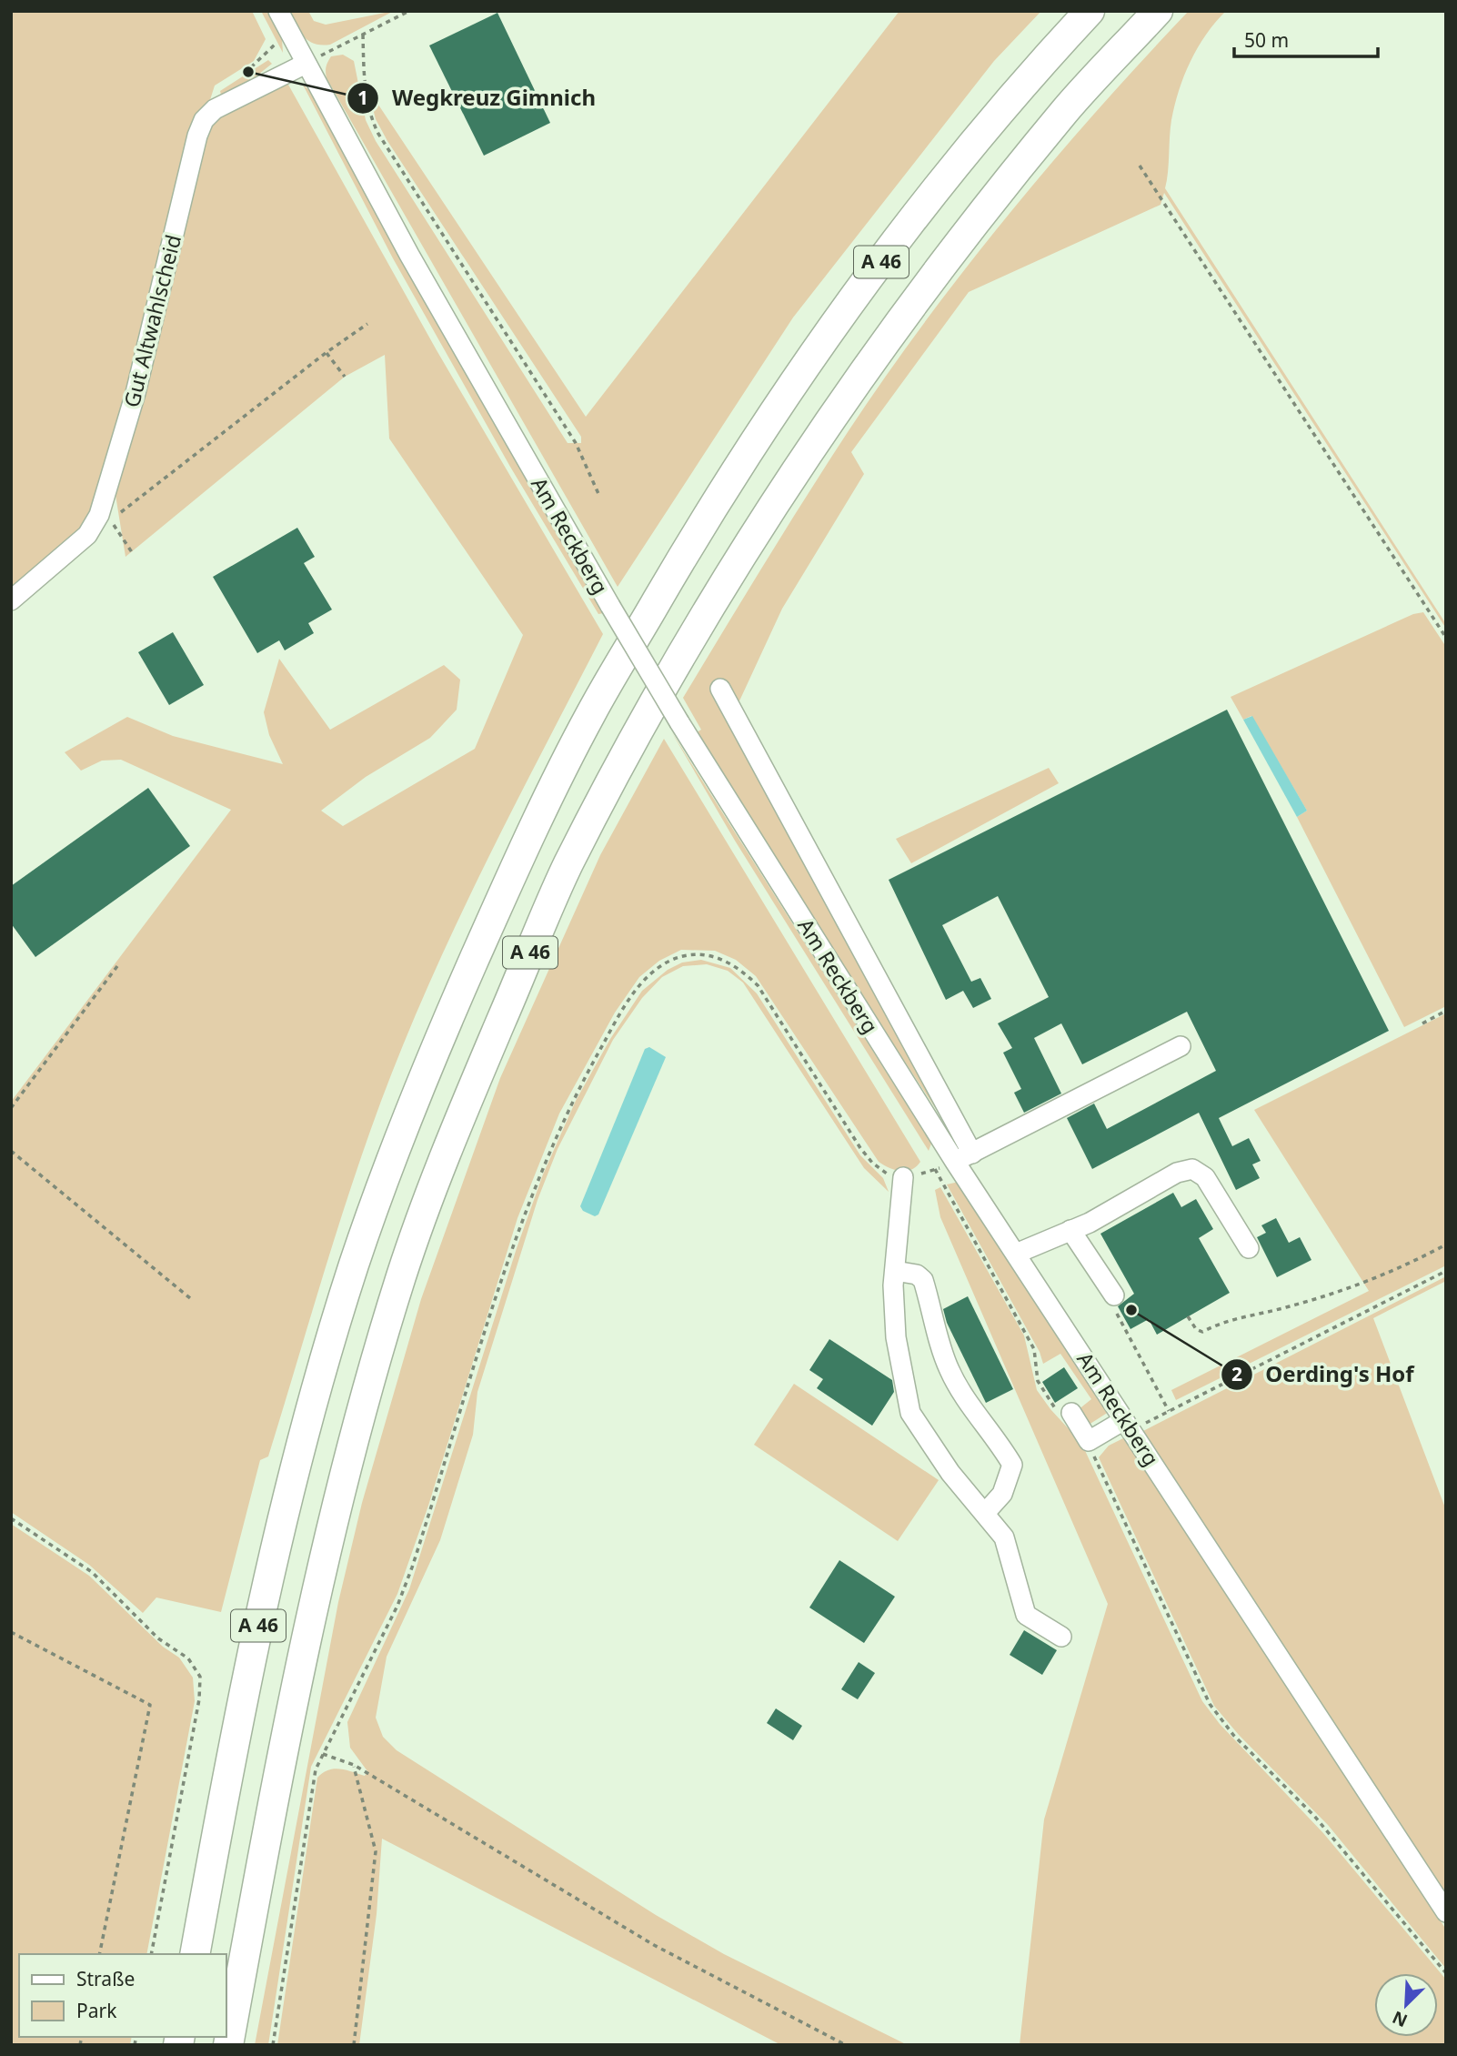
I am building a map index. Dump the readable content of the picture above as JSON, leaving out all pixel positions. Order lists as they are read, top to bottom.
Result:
{
  "streets": {
    "highway": ["A 46"],
    "street": ["Gut Altwahlscheid", "Am Reckberg"]
  },
  "crossings": [
    ["Gut Altwahlscheid", "Am Reckberg"]
  ],
  "places": ["Wegkreuz Gimnich", "Oerding's Hof"],
  "legend": ["Straße", "Park"],
  "scale_bar": "50 m",
  "north": "bottom left"
}
